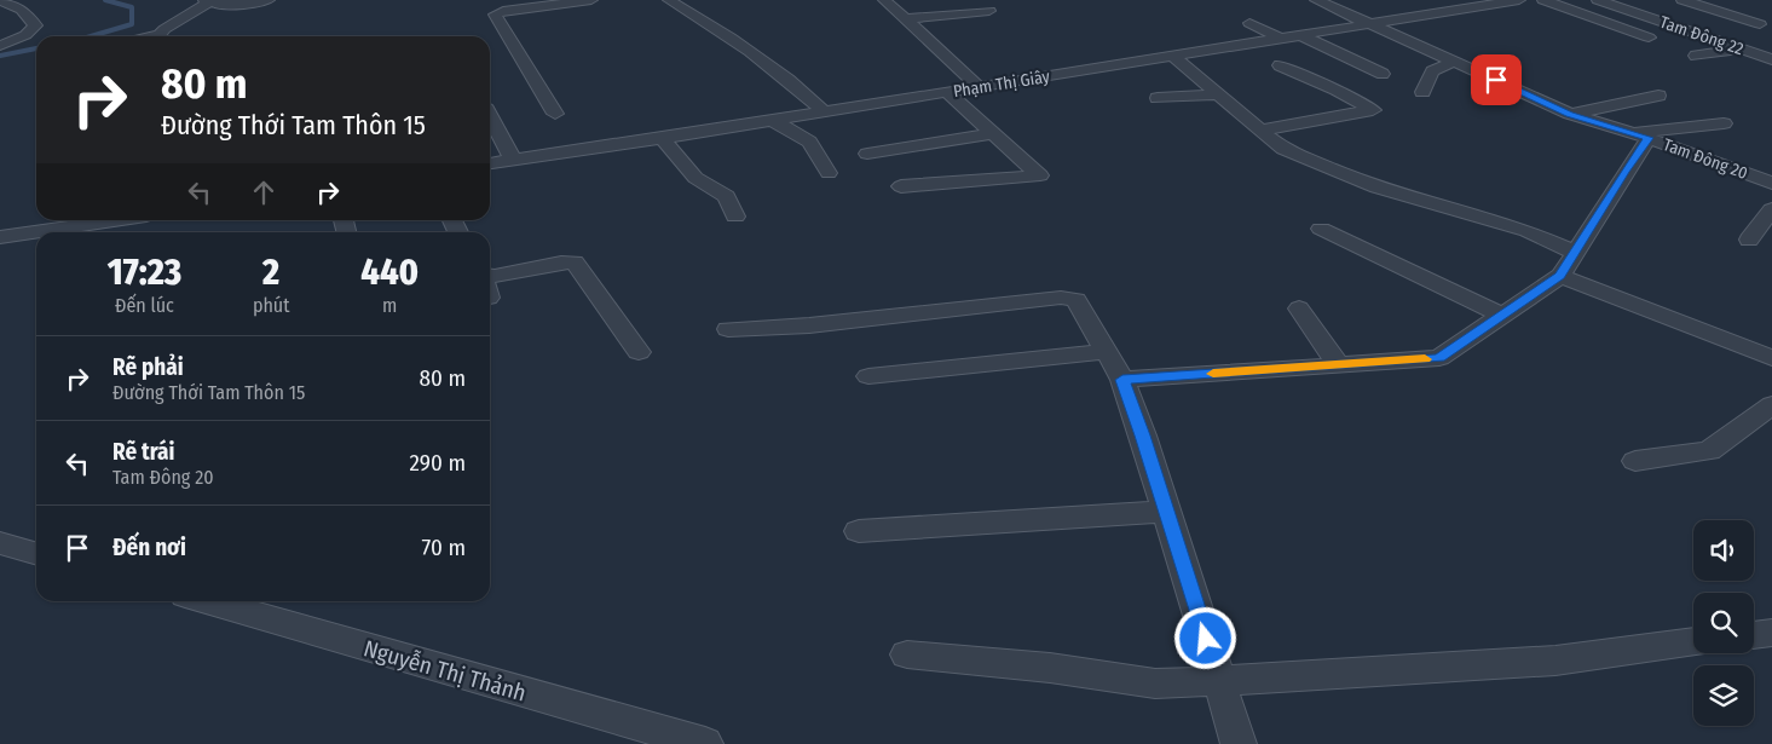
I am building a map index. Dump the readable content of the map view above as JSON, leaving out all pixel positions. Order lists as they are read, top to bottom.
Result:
{
  "streets": {
    "street": [
      "Tam Đông 22",
      "Phạm Thị Giây",
      "Tam Đông 20",
      "Nguyễn Thị Thảnh"
    ]
  },
  "crossings": [
    ["Phạm Thị Giây", "Tam Đông 20"]
  ],
  "page": {
    "turn": ["80 m", "Đường Thới Tam Thôn 15"],
    "eta": [
      "17:23",
      "Đến lúc",
      "2",
      "phút",
      "440",
      "m"
    ],
    "list": [
      {
        "name": "Rẽ phải",
        "note": "Đường Thới Tam Thôn 15",
        "value": "80 m"
      },
      {
        "name": "Rẽ trái",
        "note": "Tam Đông 20",
        "value": "290 m"
      },
      {
        "name": "Đến nơi",
        "value": "70 m"
      }
    ]
  }
}
